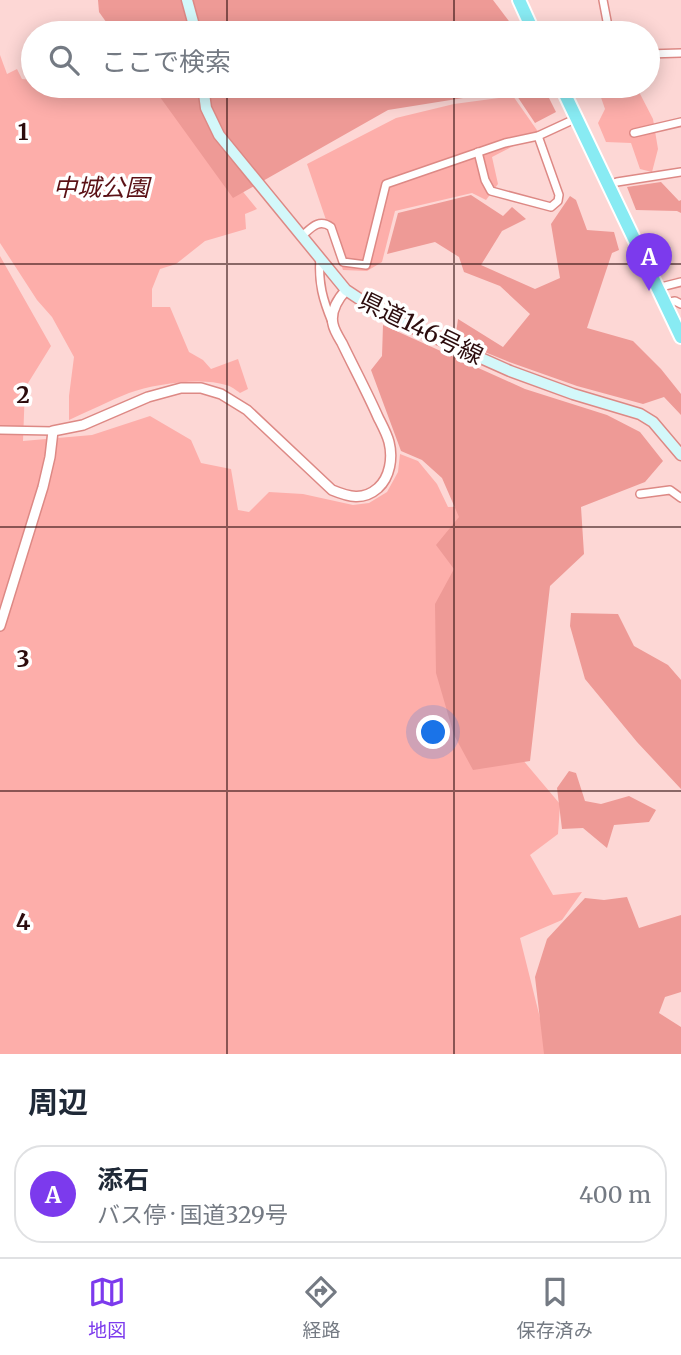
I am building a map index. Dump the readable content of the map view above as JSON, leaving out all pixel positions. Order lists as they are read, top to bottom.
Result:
{
  "streets": {
    "main road": ["県道146号線"]
  },
  "parks": ["中城公園"],
  "page": {
    "search": "ここで検索",
    "pins": "A",
    "heading": "周辺",
    "list": [
      {
        "mark": "A",
        "name": "添石",
        "note": "バス停 · 国道329号",
        "value": "400 m"
      }
    ],
    "nav": ["地図", "経路", "保存済み"]
  },
  "grid": {
    "rows": [
      "1",
      "2",
      "3",
      "4"
    ]
  }
}
